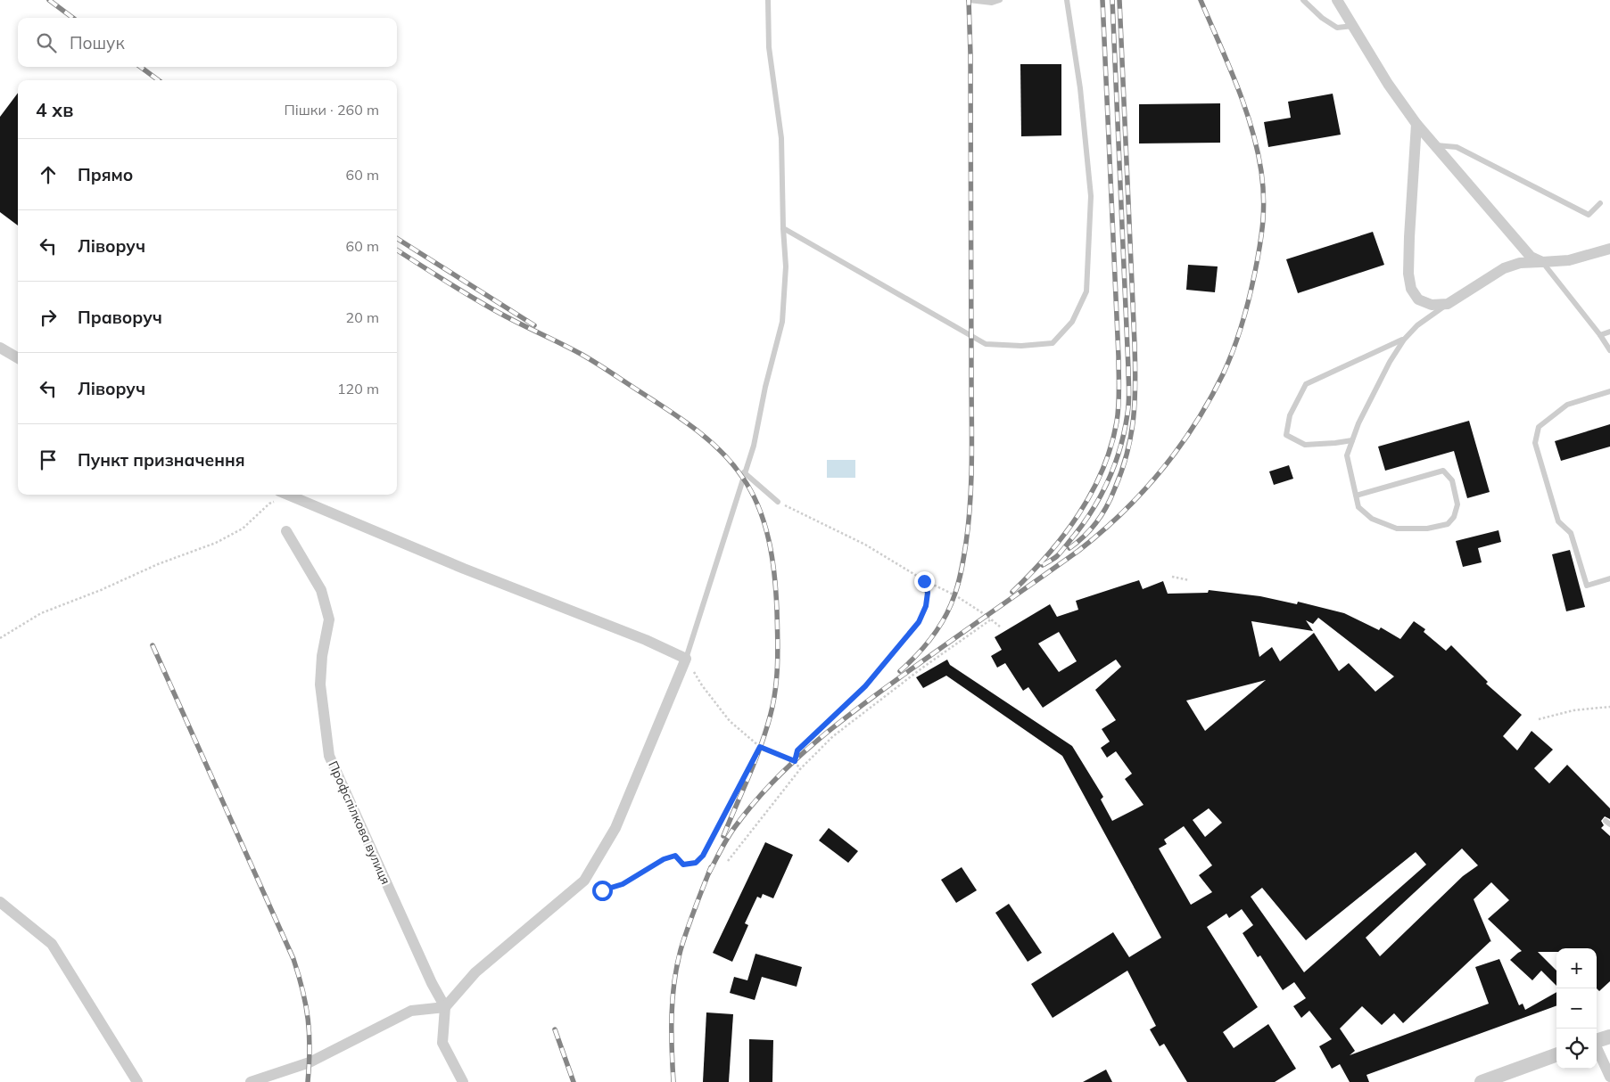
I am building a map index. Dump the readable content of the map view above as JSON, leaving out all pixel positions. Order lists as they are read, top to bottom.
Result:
{
  "streets": {
    "street": ["Профспілкова вулиця"]
  },
  "page": {
    "search": "Пошук",
    "heading": ["4 хв", "Пішки · 260 m"],
    "list": [
      ["Прямо", "60 m"],
      ["Ліворуч", "60 m"],
      ["Праворуч", "20 m"],
      ["Ліворуч", "120 m"],
      "Пункт призначення"
    ],
    "map_buttons": ["+", "−"]
  }
}
